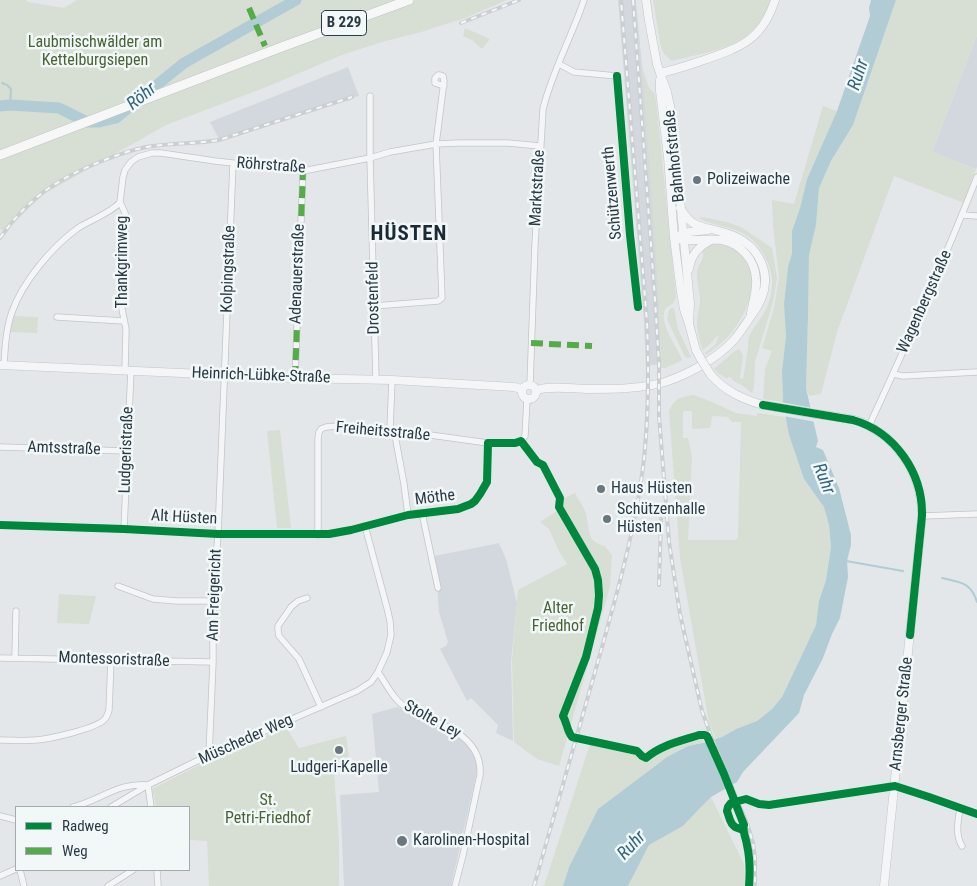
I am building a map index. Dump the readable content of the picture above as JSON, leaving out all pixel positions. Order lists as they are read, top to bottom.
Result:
{
  "streets": {
    "main road": ["B 229"],
    "street": [
      "Bahnhofstraße",
      "Röhrstraße",
      "Marktstraße",
      "Schützenwerth",
      "Thankgrimweg",
      "Kolpingstraße",
      "Adenauerstraße",
      "Drostenfeld",
      "Wagenbergstraße",
      "Heinrich-Lübke-Straße",
      "Freiheitsstraße",
      "Amtsstraße",
      "Ludgeristraße",
      "Möthe",
      "Alt Hüsten",
      "Am Freigericht",
      "Montessoristraße",
      "Arnsberger Straße",
      "Stolte Ley",
      "Müscheder Weg"
    ]
  },
  "crossings": [
    ["Bahnhofstraße", "Arnsberger Straße"],
    ["Röhrstraße", "Marktstraße"],
    ["Röhrstraße", "Thankgrimweg"],
    ["Röhrstraße", "Kolpingstraße"],
    ["Röhrstraße", "Adenauerstraße"],
    ["Röhrstraße", "Drostenfeld"],
    ["Marktstraße", "Schützenwerth"],
    ["Marktstraße", "Heinrich-Lübke-Straße"],
    ["Marktstraße", "Freiheitsstraße"],
    ["Thankgrimweg", "Heinrich-Lübke-Straße"],
    ["Thankgrimweg", "Ludgeristraße"],
    ["Kolpingstraße", "Heinrich-Lübke-Straße"],
    ["Kolpingstraße", "Am Freigericht"],
    ["Adenauerstraße", "Heinrich-Lübke-Straße"],
    ["Drostenfeld", "Heinrich-Lübke-Straße"],
    ["Wagenbergstraße", "Arnsberger Straße"],
    ["Heinrich-Lübke-Straße", "Freiheitsstraße"],
    ["Heinrich-Lübke-Straße", "Ludgeristraße"],
    ["Heinrich-Lübke-Straße", "Am Freigericht"],
    ["Freiheitsstraße", "Möthe"],
    ["Freiheitsstraße", "Alt Hüsten"],
    ["Amtsstraße", "Ludgeristraße"],
    ["Ludgeristraße", "Alt Hüsten"],
    ["Möthe", "Alt Hüsten"],
    ["Alt Hüsten", "Am Freigericht"],
    ["Am Freigericht", "Montessoristraße"],
    ["Am Freigericht", "Müscheder Weg"],
    ["Stolte Ley", "Müscheder Weg"]
  ],
  "districts": ["HÜSTEN"],
  "water": ["Ruhr", "Röhr"],
  "parks": ["Laubmischwälder am Kettelburgsiepen", "Alter Friedhof", "St. Petri-Friedhof"],
  "places": [
    "Polizeiwache",
    "Haus Hüsten",
    "Schützenhalle Hüsten",
    "Ludgeri-Kapelle",
    "Karolinen-Hospital"
  ],
  "legend": ["Radweg", "Weg"]
}
